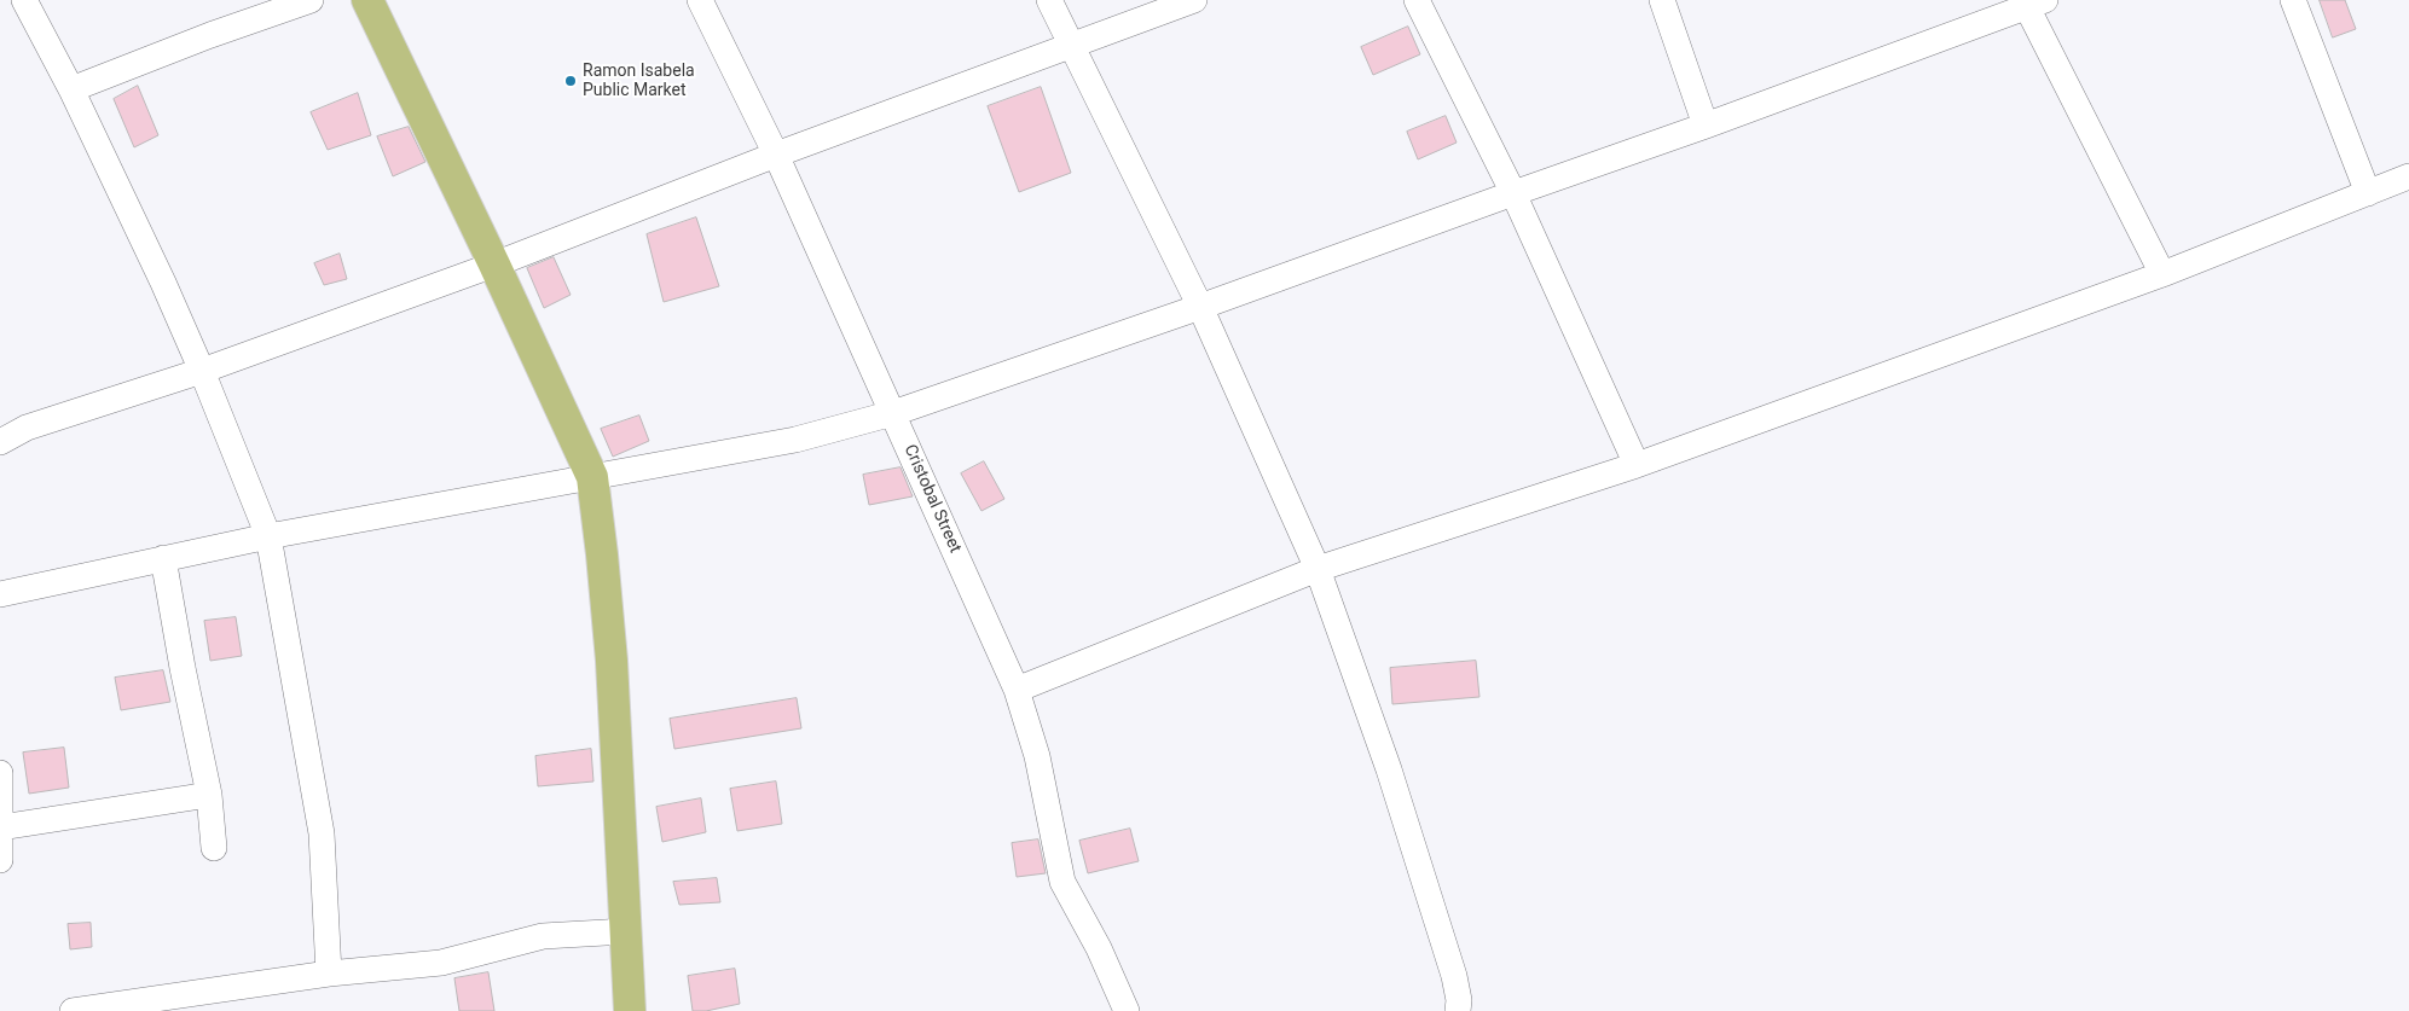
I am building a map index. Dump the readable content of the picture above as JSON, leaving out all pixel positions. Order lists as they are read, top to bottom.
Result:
{
  "streets": {
    "street": ["Cristobal Street"]
  },
  "places": ["Ramon Isabela Public Market"]
}
